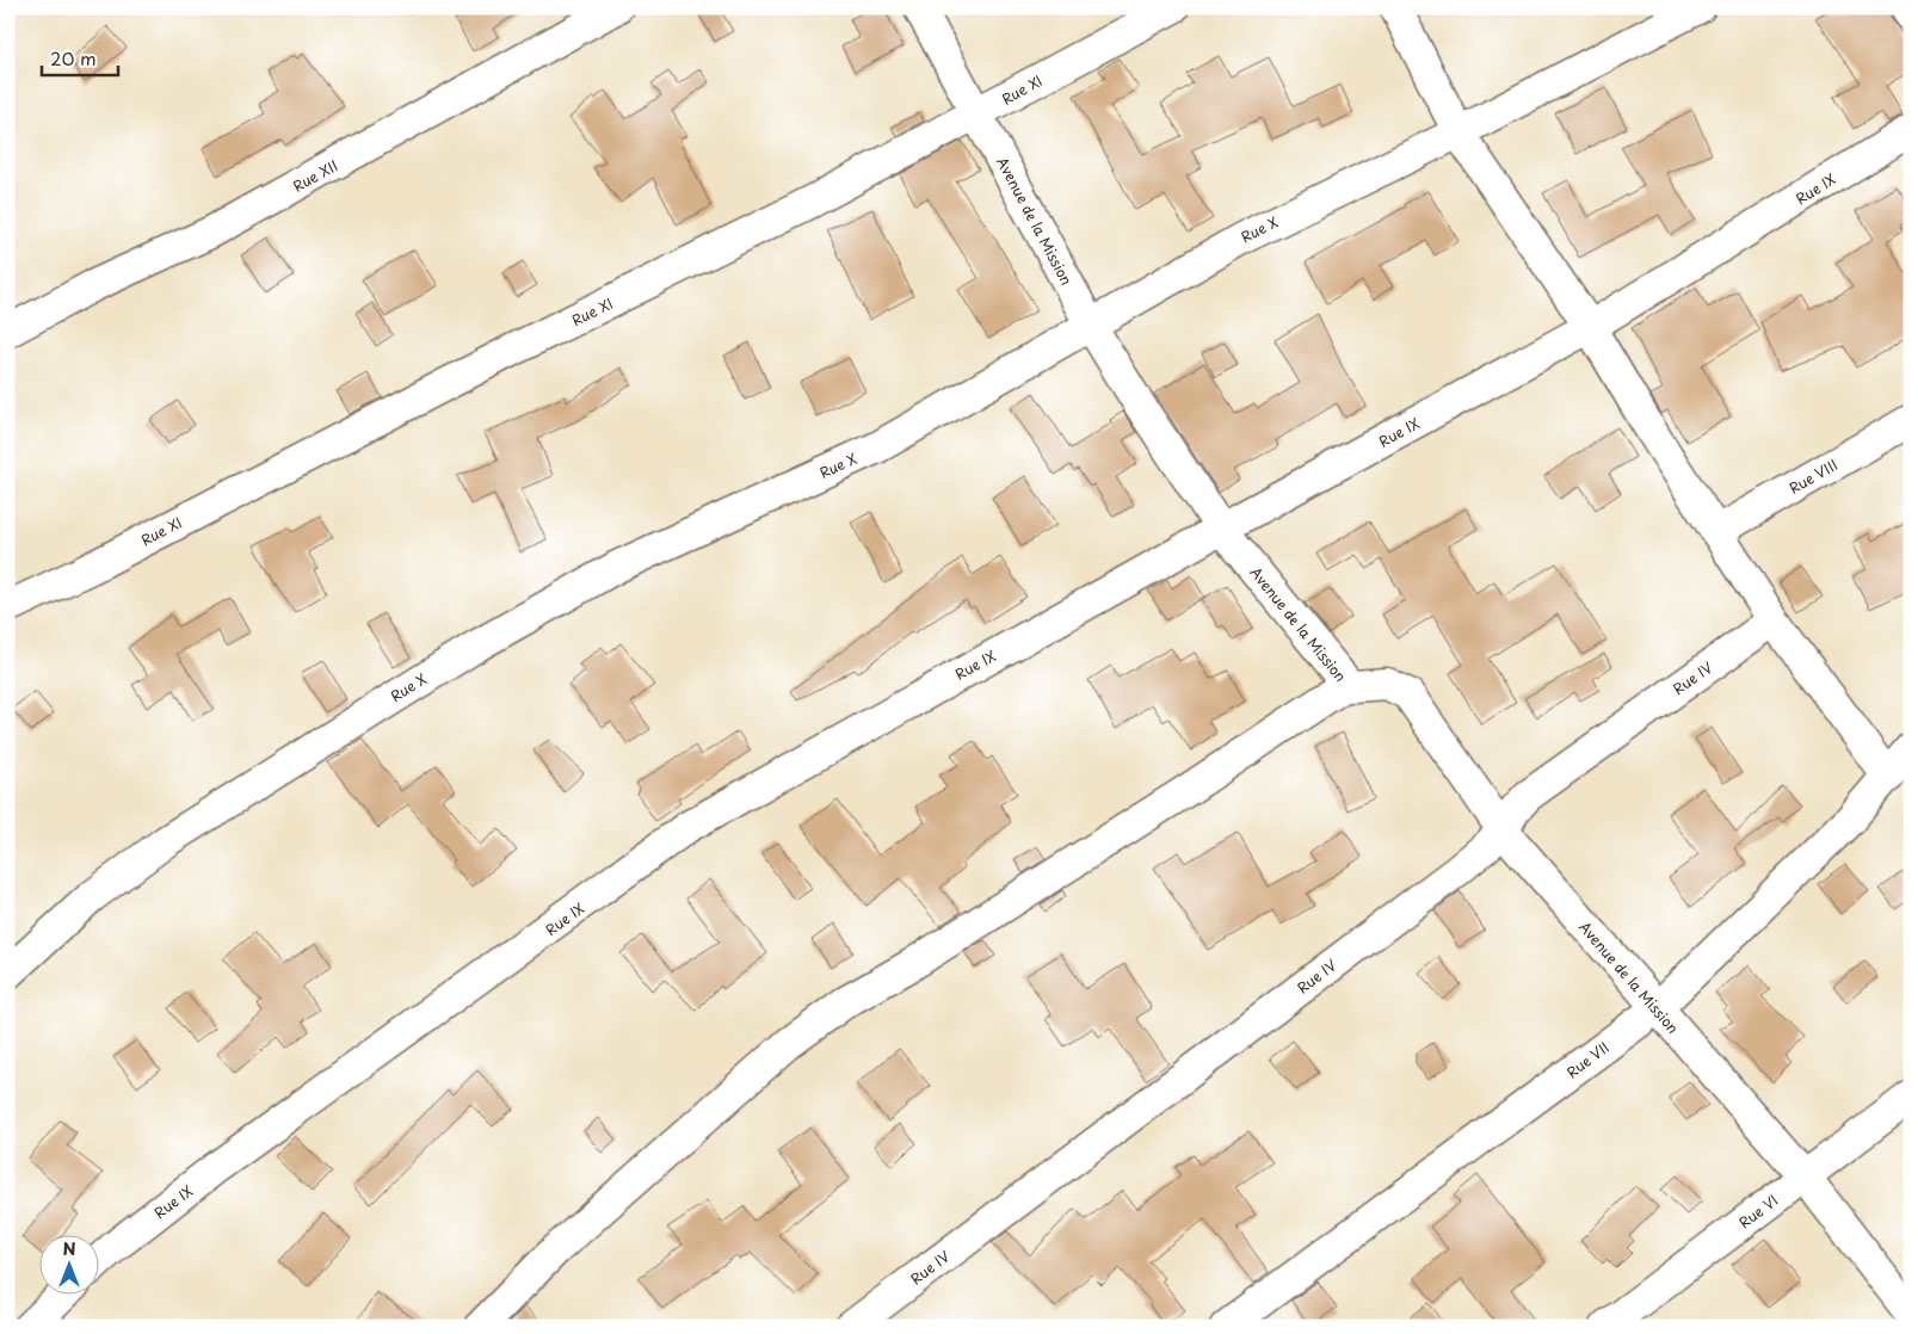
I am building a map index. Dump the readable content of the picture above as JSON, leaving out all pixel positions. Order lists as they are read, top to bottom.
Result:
{
  "streets": {
    "street": [
      "Rue XI",
      "Rue XII",
      "Rue IX",
      "Avenue de la Mission",
      "Rue X",
      "Rue VIII",
      "Rue IV",
      "Rue VII",
      "Rue VI"
    ]
  },
  "crossings": [
    ["Rue XI", "Avenue de la Mission"],
    ["Rue IX", "Avenue de la Mission"],
    ["Avenue de la Mission", "Rue X"],
    ["Avenue de la Mission", "Rue IV"],
    ["Avenue de la Mission", "Rue VII"],
    ["Avenue de la Mission", "Rue VI"]
  ],
  "scale_bar": "20 m",
  "north": "top"
}
